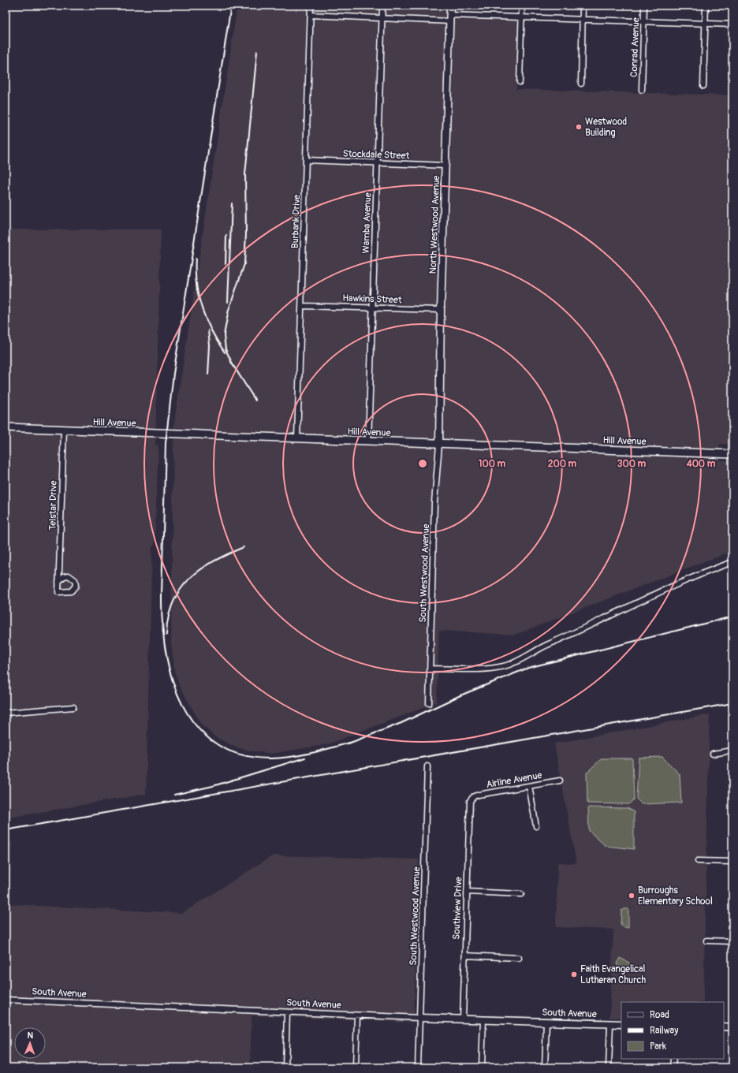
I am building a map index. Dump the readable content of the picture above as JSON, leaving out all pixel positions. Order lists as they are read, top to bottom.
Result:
{
  "streets": {
    "main road": ["Hill Avenue"],
    "street": [
      "Conrad Avenue",
      "Stockdale Street",
      "Burbank Drive",
      "Wamba Avenue",
      "North Westwood Avenue",
      "Hawkins Street",
      "Telstar Drive",
      "South Westwood Avenue",
      "Airline Avenue",
      "Southview Drive",
      "South Avenue"
    ]
  },
  "crossings": [
    ["Stockdale Street", "Burbank Drive"],
    ["Stockdale Street", "Wamba Avenue"],
    ["Stockdale Street", "North Westwood Avenue"],
    ["Burbank Drive", "Hawkins Street"],
    ["Burbank Drive", "Hill Avenue"],
    ["Wamba Avenue", "Hawkins Street"],
    ["Wamba Avenue", "Hill Avenue"],
    ["North Westwood Avenue", "Hawkins Street"],
    ["North Westwood Avenue", "Hill Avenue"],
    ["North Westwood Avenue", "South Westwood Avenue"],
    ["Hill Avenue", "Telstar Drive"],
    ["Hill Avenue", "South Westwood Avenue"],
    ["South Westwood Avenue", "South Avenue"],
    ["Airline Avenue", "Southview Drive"],
    ["Southview Drive", "South Avenue"]
  ],
  "places": ["Westwood Building", "Burroughs Elementary School", "Faith Evangelical Lutheran Church"],
  "legend": ["Road", "Railway", "Park"],
  "north": "top",
  "rings": [
    "100 m",
    "200 m",
    "300 m",
    "400 m"
  ]
}
